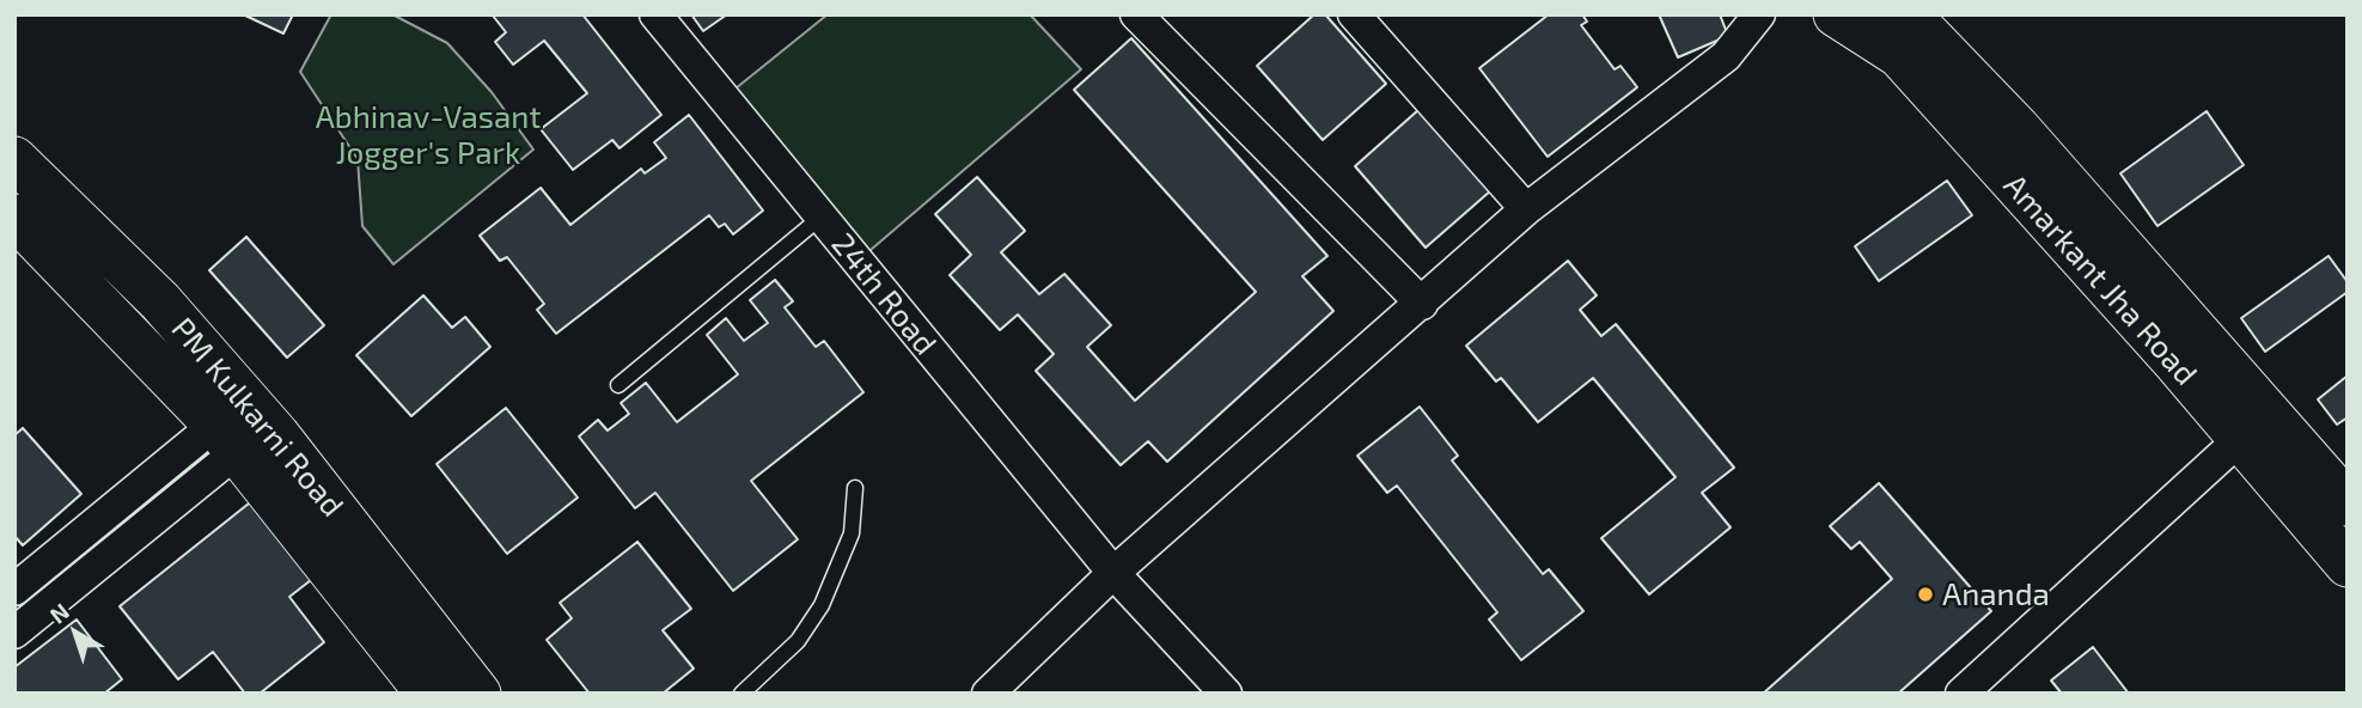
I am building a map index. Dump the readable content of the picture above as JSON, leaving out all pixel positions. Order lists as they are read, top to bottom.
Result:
{
  "streets": {
    "street": ["Amarkant Jha Road", "24th Road", "PM Kulkarni Road"]
  },
  "parks": ["Abhinav-Vasant Jogger's Park"],
  "places": ["Ananda"],
  "north": "top left"
}
